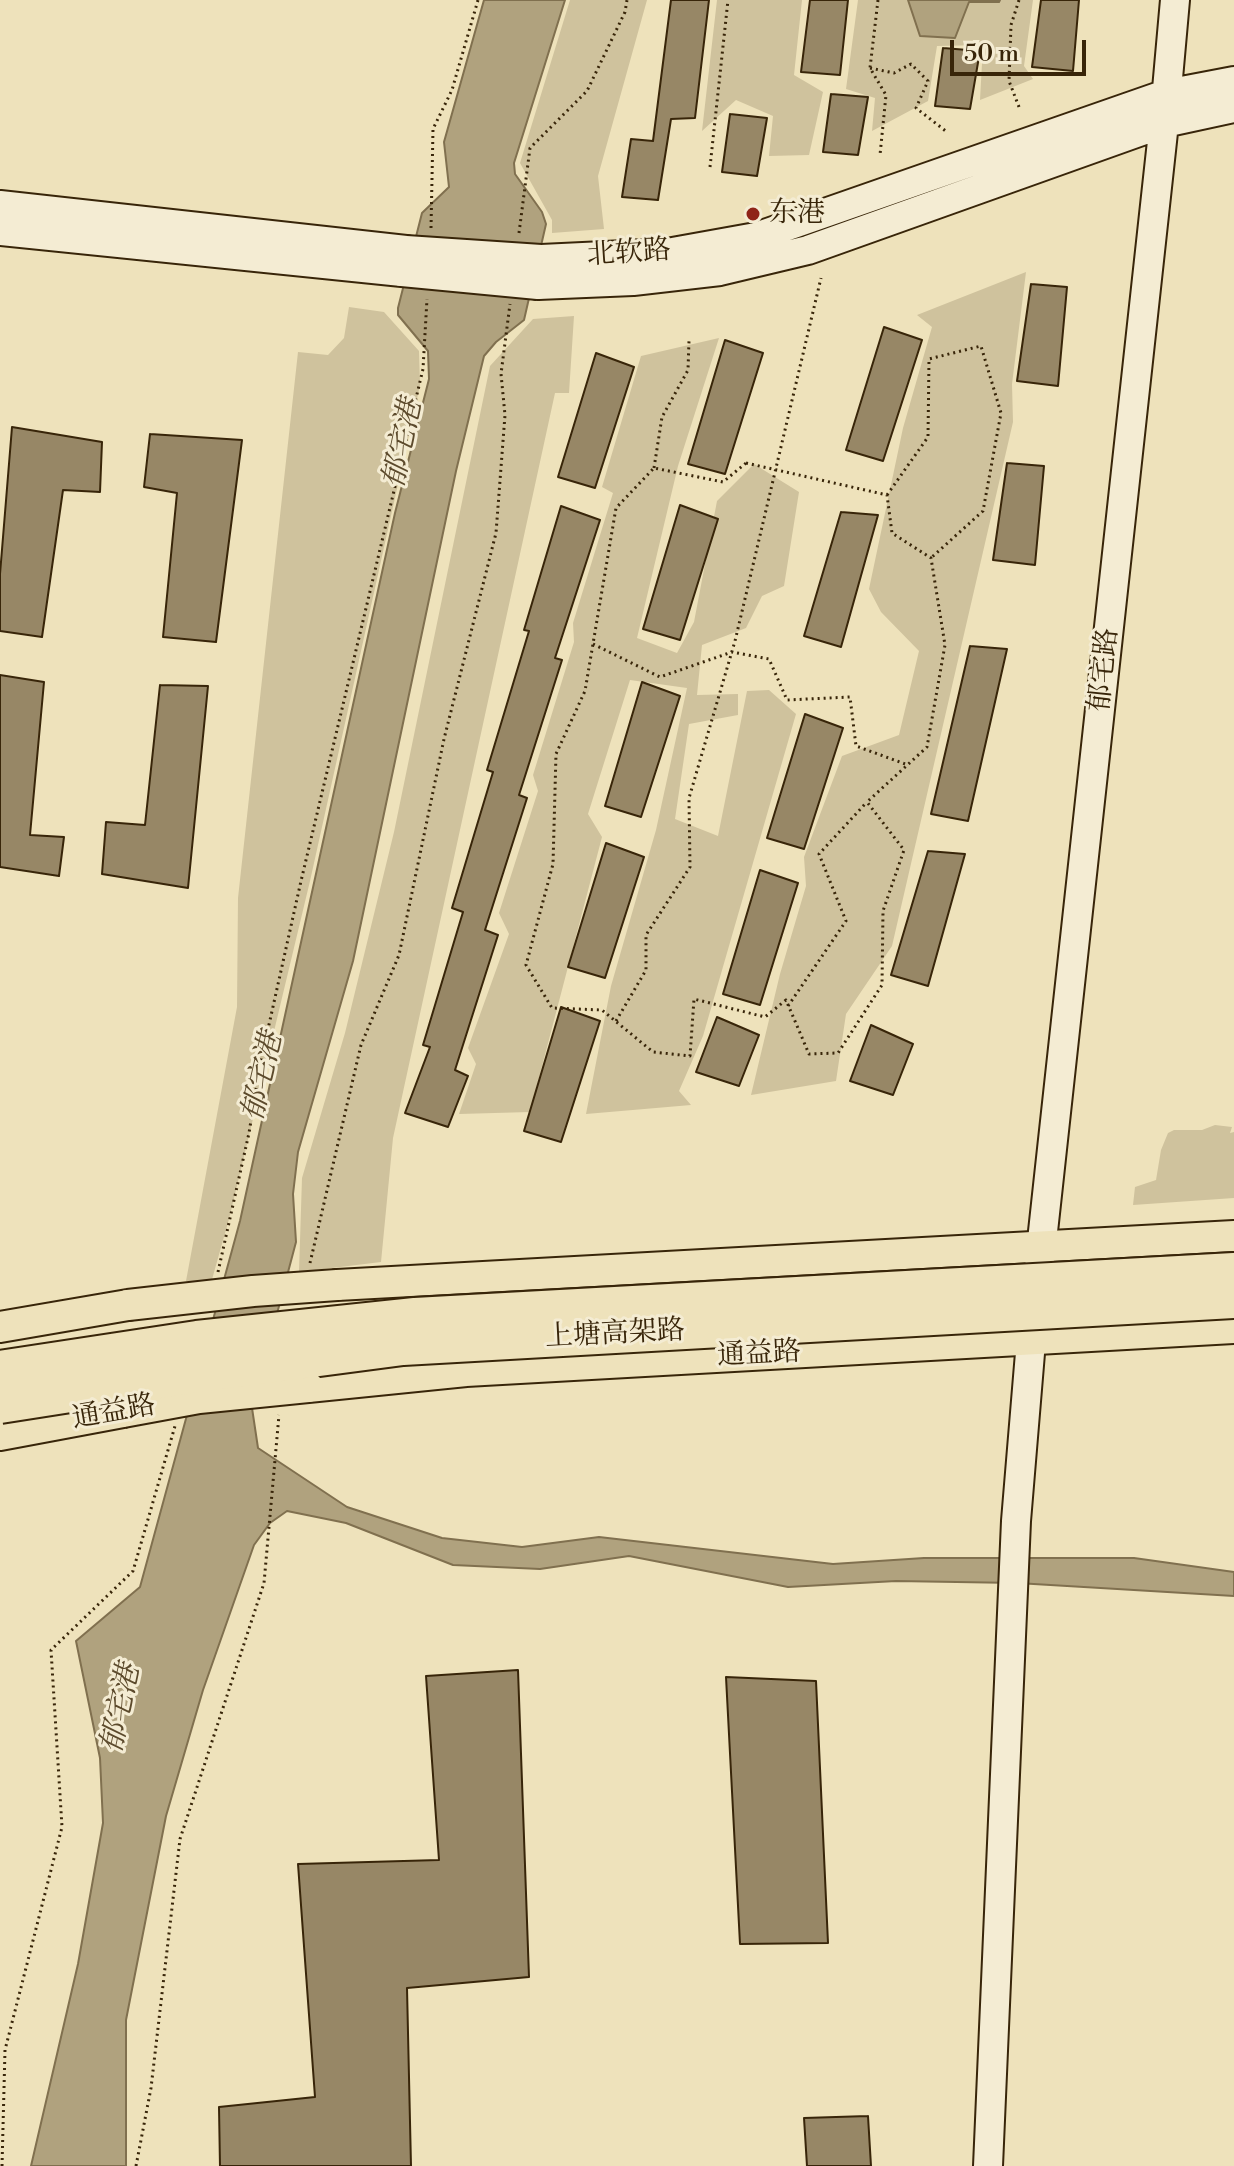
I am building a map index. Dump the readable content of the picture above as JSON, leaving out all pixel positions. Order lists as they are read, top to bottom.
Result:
{
  "streets": {
    "highway": ["上塘高架路"],
    "main road": ["通益路"],
    "street": ["北软路", "郁宅路"]
  },
  "crossings": [
    ["北软路", "郁宅路"],
    ["郁宅路", "通益路"]
  ],
  "water": ["郁宅港"],
  "places": ["东港"],
  "scale_bar": "50 m"
}
